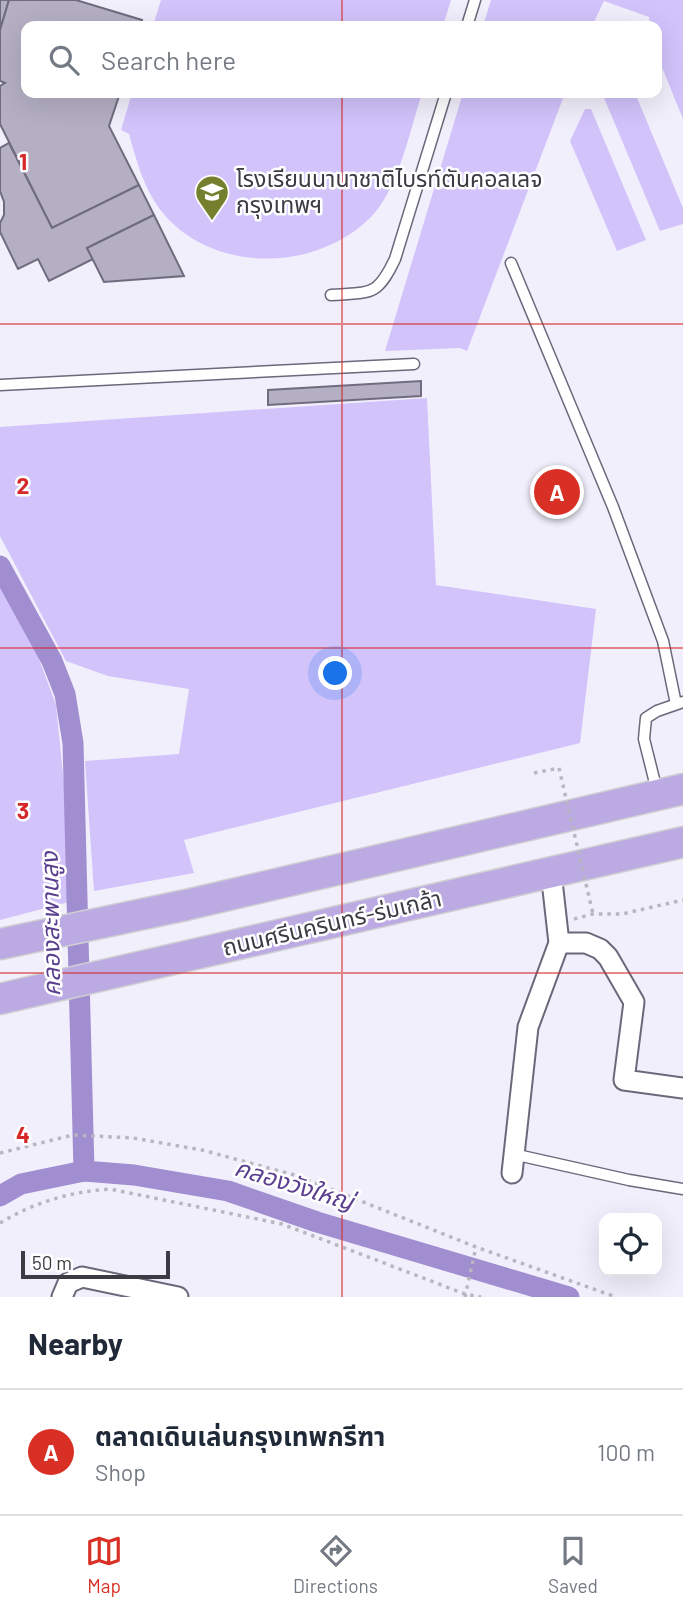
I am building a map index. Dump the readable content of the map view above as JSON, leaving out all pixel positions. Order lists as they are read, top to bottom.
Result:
{
  "streets": {
    "main road": ["ถนนศรีนครินทร์-ร่มเกล้า"]
  },
  "water": ["คลองสะพานสูง", "คลองวังใหญ่"],
  "places": {
    "school or university": ["โรงเรียนนานาชาติไบรท์ตันคอลเลจ กรุงเทพฯ"]
  },
  "scale_bar": "50 m",
  "page": {
    "search": "Search here",
    "pins": "A",
    "scale": "50 m",
    "heading": "Nearby",
    "list": [
      {
        "mark": "A",
        "name": "ตลาดเดินเล่นกรุงเทพกรีฑา",
        "note": "Shop",
        "value": "100 m"
      }
    ],
    "nav": ["Map", "Directions", "Saved"]
  },
  "grid": {
    "rows": [
      "1",
      "2",
      "3",
      "4"
    ]
  }
}
